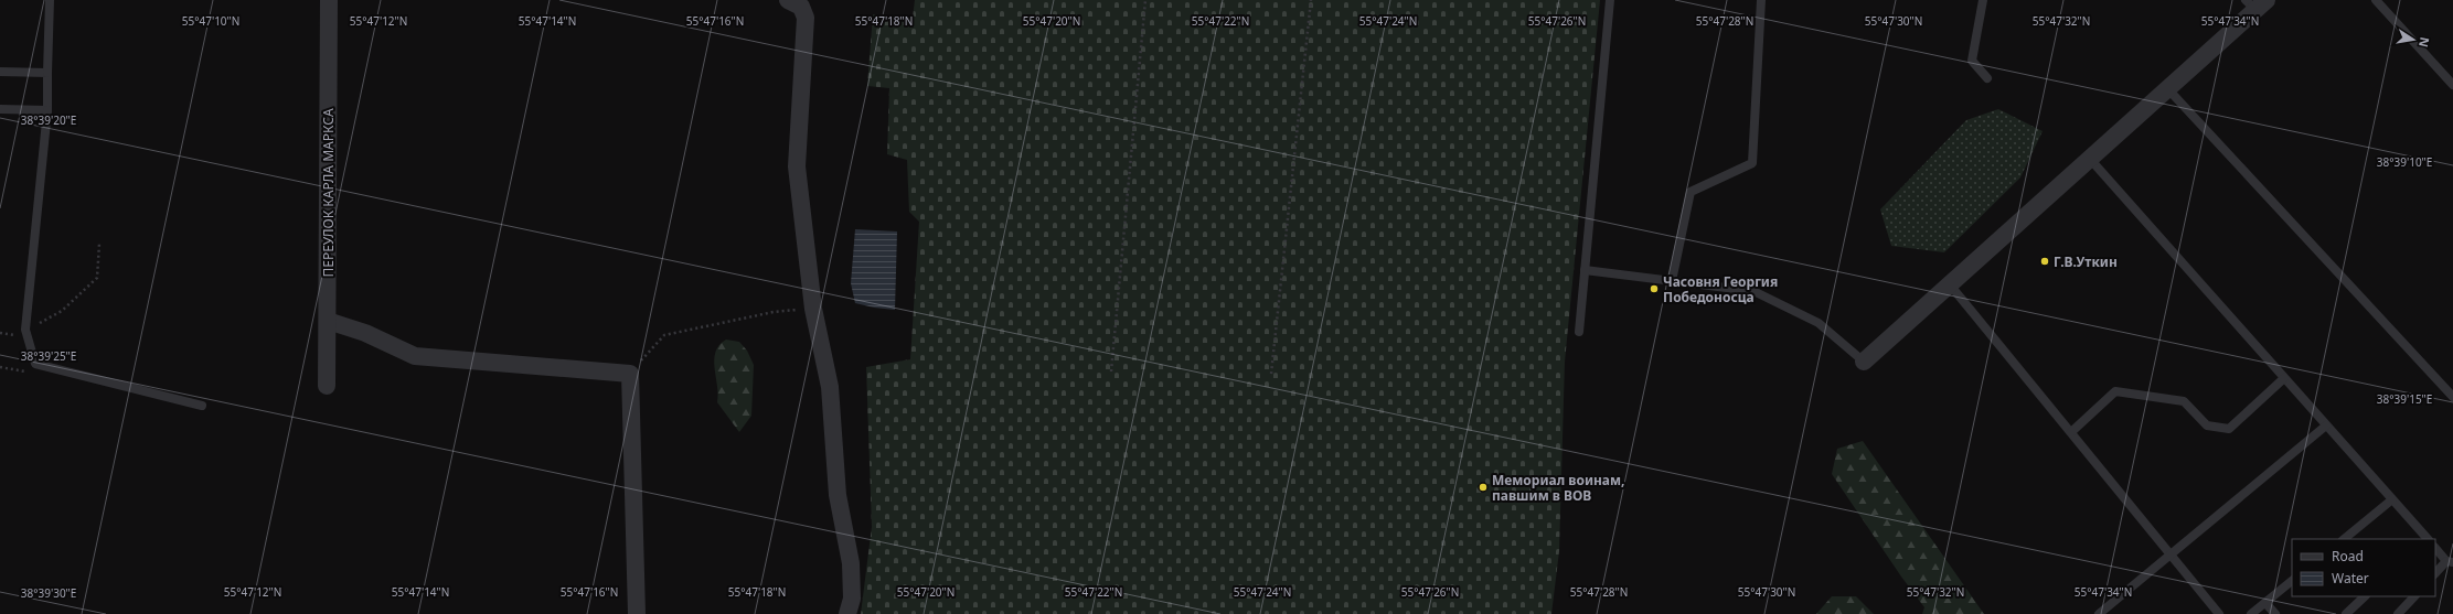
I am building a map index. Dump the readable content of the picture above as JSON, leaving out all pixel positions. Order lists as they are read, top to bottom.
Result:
{
  "streets": {
    "street": ["ПЕРЕУЛОК КАРЛА МАРКСА"]
  },
  "places": ["Г.В.Уткин", "Часовня Георгия Победоносца", "Мемориал воинам, павшим в ВОВ"],
  "legend": ["Road", "Water"],
  "north": "right",
  "coordinates": [
    "55°47'10\"N",
    "55°47'12\"N",
    "55°47'14\"N",
    "55°47'16\"N",
    "55°47'18\"N",
    "55°47'20\"N",
    "55°47'22\"N",
    "55°47'24\"N",
    "55°47'26\"N",
    "55°47'28\"N",
    "55°47'30\"N",
    "55°47'32\"N",
    "55°47'34\"N",
    "38°39'20\"E",
    "38°39'10\"E",
    "38°39'25\"E",
    "38°39'15\"E",
    "38°39'30\"E"
  ]
}
